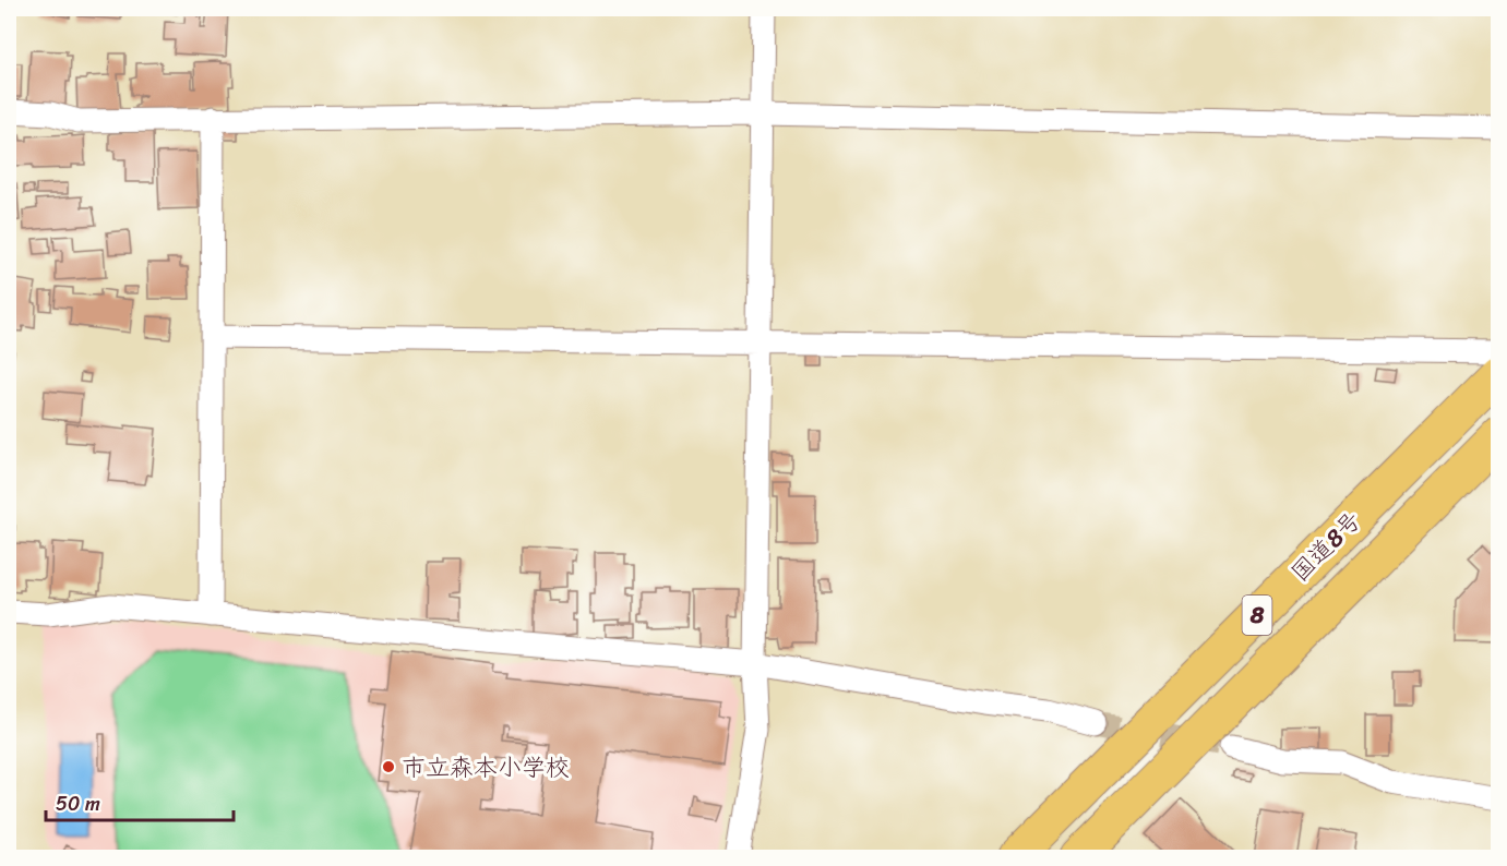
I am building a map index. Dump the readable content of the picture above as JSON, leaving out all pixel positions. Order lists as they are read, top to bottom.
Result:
{
  "streets": {
    "highway": ["国道8号", "8"]
  },
  "places": ["市立森本小学校"],
  "scale_bar": "50 m"
}
